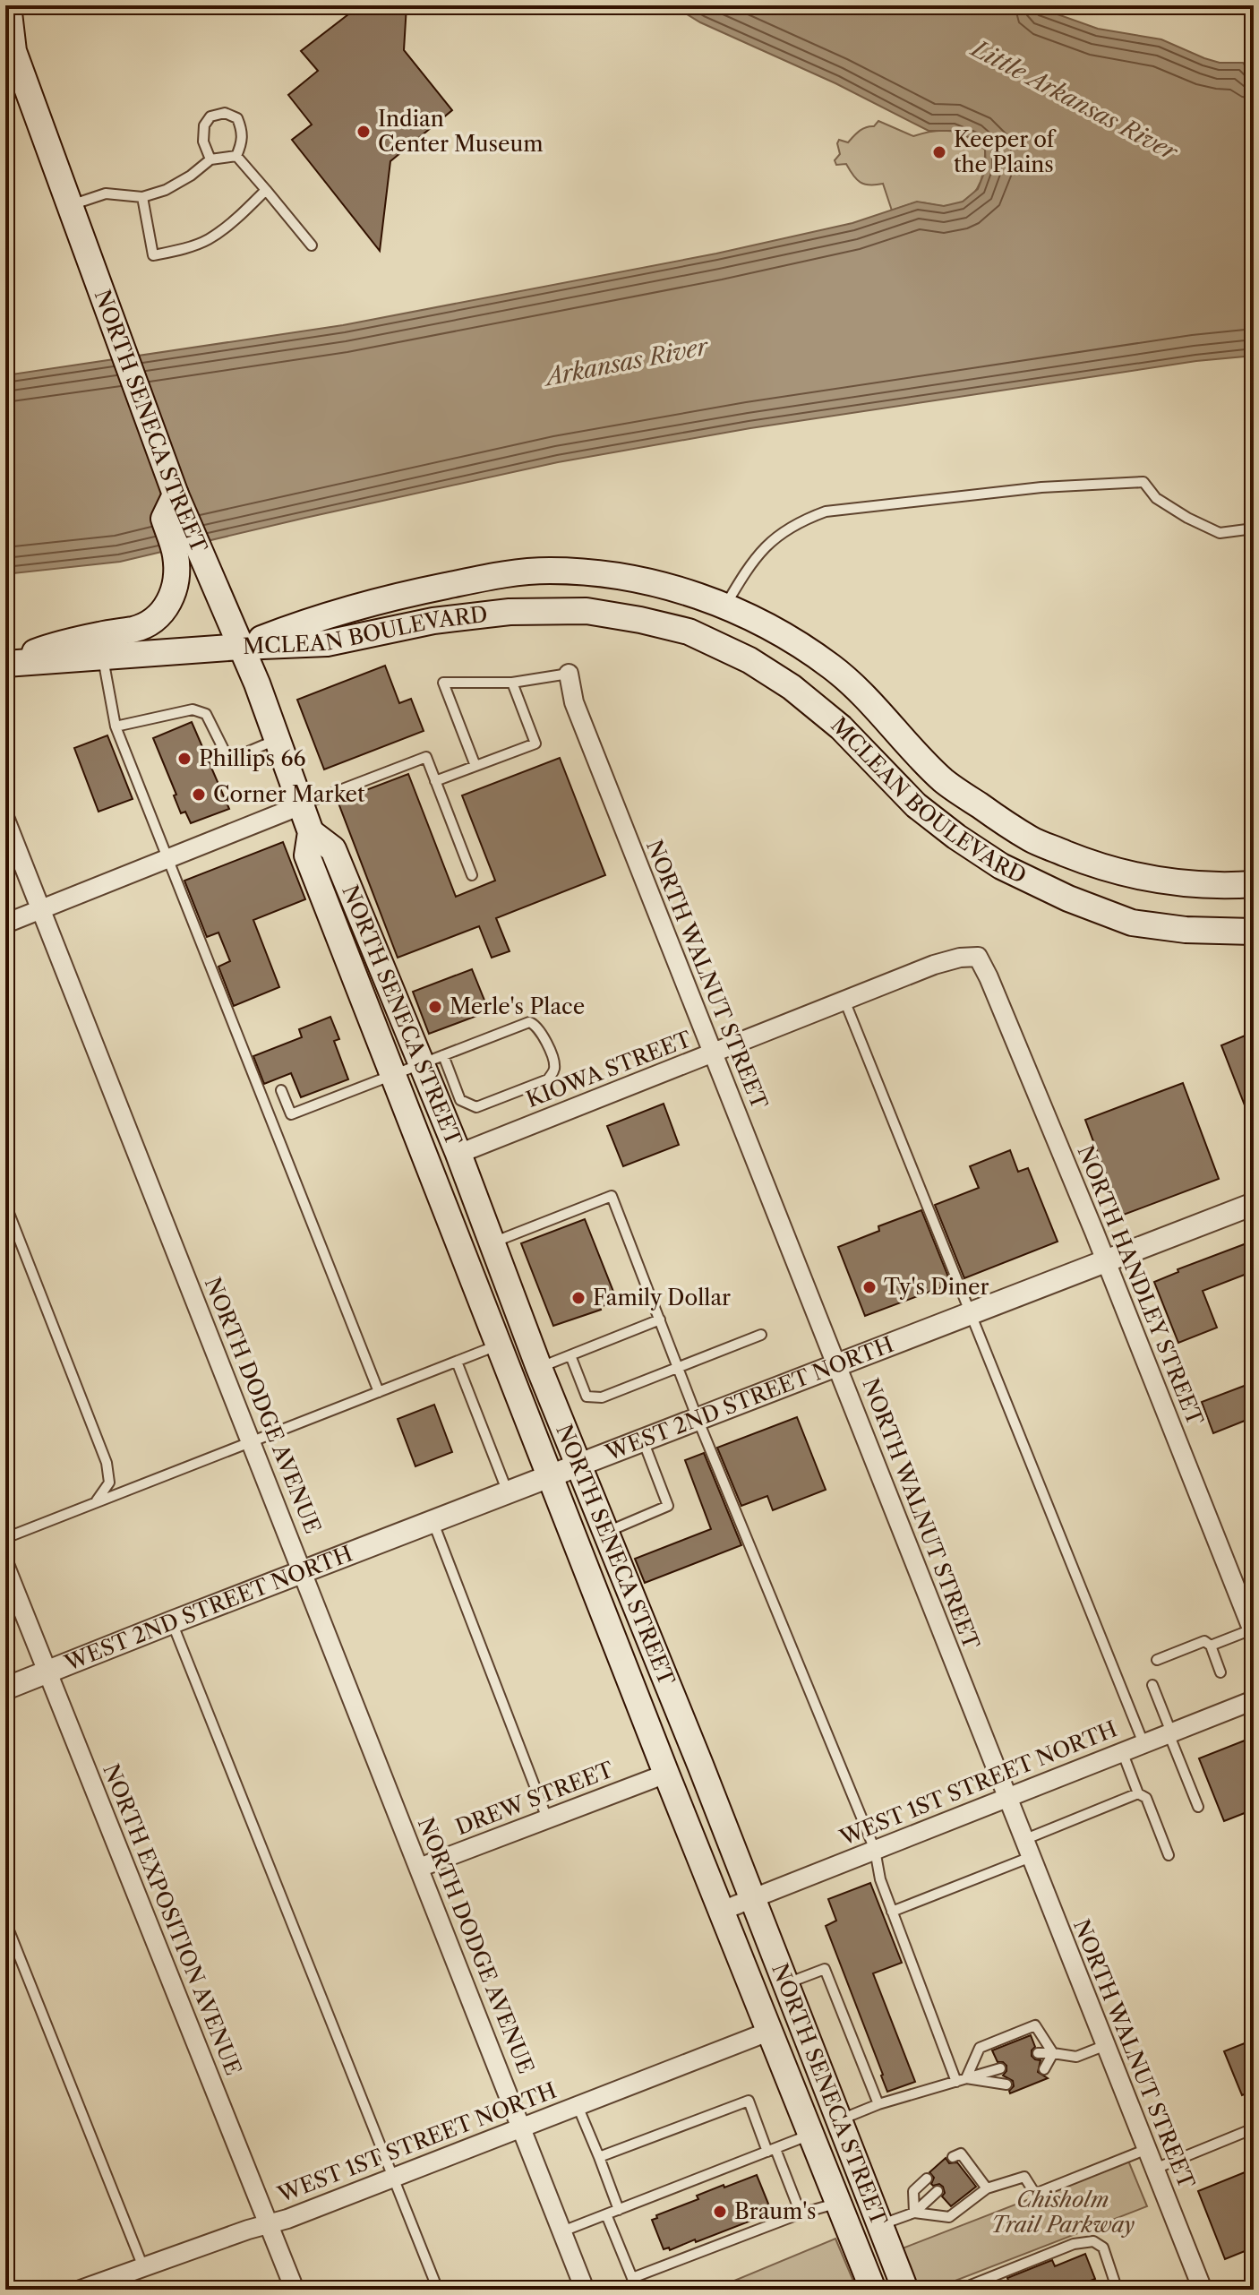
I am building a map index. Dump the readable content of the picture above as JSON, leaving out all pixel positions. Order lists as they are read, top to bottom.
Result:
{
  "streets": {
    "main road": ["NORTH SENECA STREET", "MCLEAN BOULEVARD"],
    "street": [
      "NORTH WALNUT STREET",
      "KIOWA STREET",
      "NORTH HANDLEY STREET",
      "WEST 2ND STREET NORTH",
      "NORTH DODGE AVENUE",
      "WEST 1ST STREET NORTH",
      "DREW STREET",
      "NORTH EXPOSITION AVENUE"
    ]
  },
  "crossings": [
    ["NORTH SENECA STREET", "MCLEAN BOULEVARD"],
    ["NORTH SENECA STREET", "KIOWA STREET"],
    ["NORTH SENECA STREET", "WEST 2ND STREET NORTH"],
    ["NORTH SENECA STREET", "WEST 1ST STREET NORTH"],
    ["NORTH SENECA STREET", "DREW STREET"],
    ["NORTH WALNUT STREET", "KIOWA STREET"],
    ["NORTH WALNUT STREET", "WEST 2ND STREET NORTH"],
    ["NORTH WALNUT STREET", "WEST 1ST STREET NORTH"],
    ["KIOWA STREET", "NORTH HANDLEY STREET"],
    ["NORTH HANDLEY STREET", "WEST 2ND STREET NORTH"],
    ["WEST 2ND STREET NORTH", "NORTH DODGE AVENUE"],
    ["WEST 2ND STREET NORTH", "NORTH EXPOSITION AVENUE"],
    ["NORTH DODGE AVENUE", "WEST 1ST STREET NORTH"],
    ["NORTH DODGE AVENUE", "DREW STREET"],
    ["WEST 1ST STREET NORTH", "NORTH EXPOSITION AVENUE"]
  ],
  "water": ["Little Arkansas River", "Arkansas River"],
  "parks": ["Chisholm Trail Parkway"],
  "places": [
    "Indian Center Museum",
    "Keeper of the Plains",
    "Phillips 66",
    "Corner Market",
    "Merle's Place",
    "Ty's Diner",
    "Family Dollar",
    "Braum's"
  ]
}
